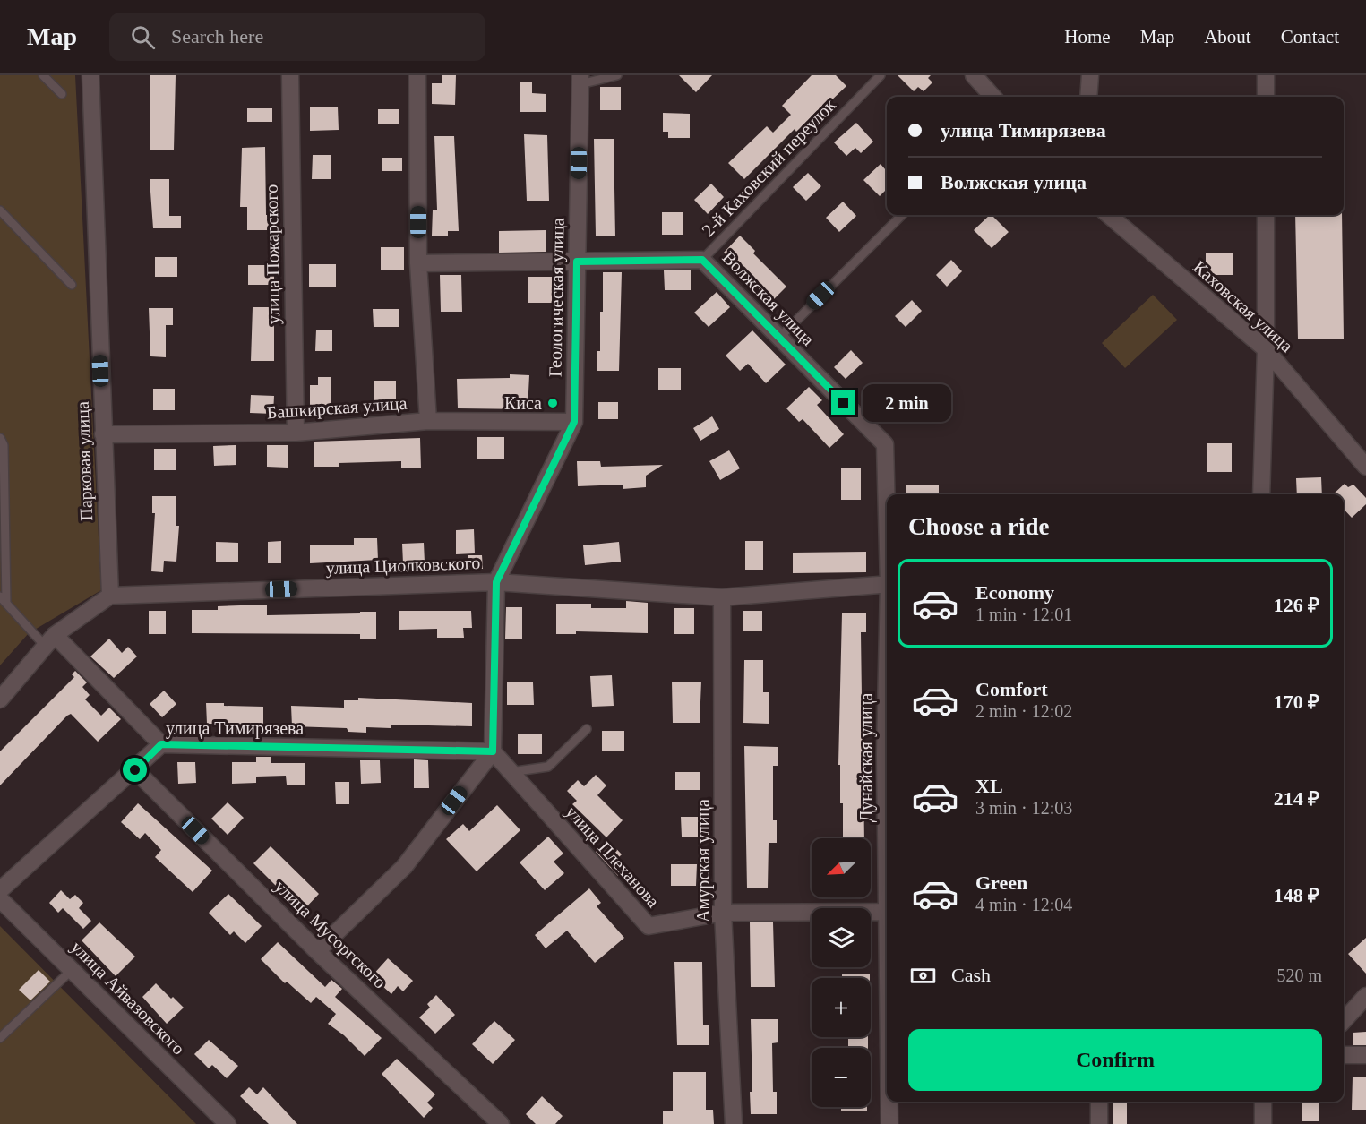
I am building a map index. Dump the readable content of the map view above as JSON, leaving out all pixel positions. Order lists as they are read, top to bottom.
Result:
{
  "streets": {
    "street": [
      "улица Пожарского",
      "Геологическая улица",
      "Волжская улица",
      "Каховская улица",
      "Башкирская улица",
      "Парковая улица",
      "улица Циолковского",
      "улица Тимирязева",
      "Дунайская улица",
      "улица Плеханова",
      "Амурская улица",
      "улица Мусоргского",
      "улица Айвазовского"
    ],
    "lane": ["2-й Каховский переулок"]
  },
  "crossings": [
    ["2-й Каховский переулок", "Волжская улица"],
    ["улица Пожарского", "Башкирская улица"],
    ["Геологическая улица", "Волжская улица"],
    ["Геологическая улица", "Башкирская улица"],
    ["Геологическая улица", "улица Циолковского"],
    ["Геологическая улица", "улица Тимирязева"],
    ["Геологическая улица", "улица Плеханова"],
    ["Башкирская улица", "Парковая улица"],
    ["Парковая улица", "улица Циолковского"],
    ["улица Циолковского", "Амурская улица"],
    ["улица Тимирязева", "улица Плеханова"],
    ["улица Тимирязева", "улица Мусоргского"],
    ["улица Плеханова", "Амурская улица"]
  ],
  "places": ["Киса"],
  "north": "bottom left",
  "page": {
    "header": "Map",
    "search": "Search here",
    "nav": [
      "Home",
      "Map",
      "About",
      "Contact"
    ],
    "banner": ["улица Тимирязева", "Волжская улица"],
    "bubble": "2 min",
    "heading": "Choose a ride",
    "list": [
      {
        "name": "Economy",
        "note": "1 min · 12:01",
        "value": "126 ₽"
      },
      {
        "name": "Comfort",
        "note": "2 min · 12:02",
        "value": "170 ₽"
      },
      {
        "name": "XL",
        "note": "3 min · 12:03",
        "value": "214 ₽"
      },
      {
        "name": "Green",
        "note": "4 min · 12:04",
        "value": "148 ₽"
      }
    ],
    "map_buttons": ["+", "−"],
    "pay": ["Cash", "520 m"],
    "buttons": "Confirm"
  }
}
